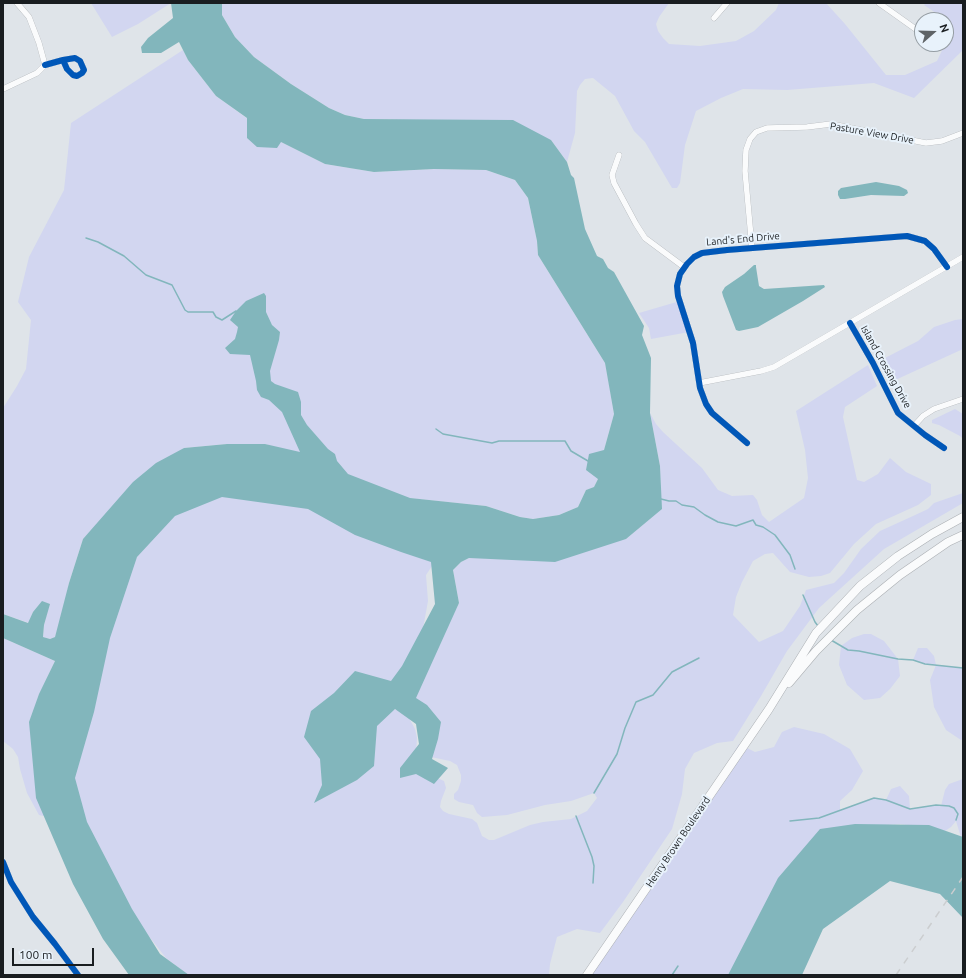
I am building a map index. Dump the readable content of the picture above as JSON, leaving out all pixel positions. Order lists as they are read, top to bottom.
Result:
{
  "streets": {
    "main road": ["Henry Brown Boulevard"],
    "street": ["Pasture View Drive", "Land's End Drive", "Island Crossing Drive"]
  },
  "crossings": [
    ["Pasture View Drive", "Land's End Drive"]
  ],
  "scale_bar": "100 m",
  "north": "right"
}
